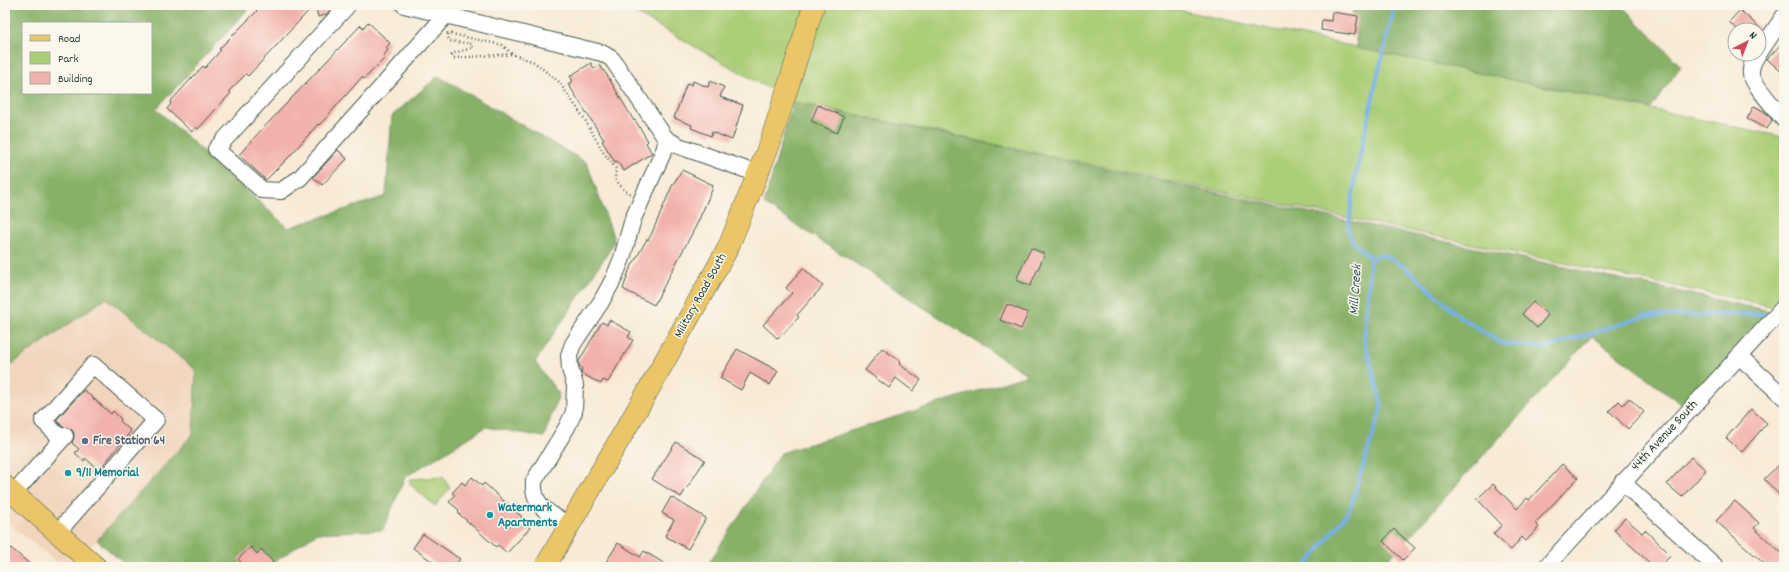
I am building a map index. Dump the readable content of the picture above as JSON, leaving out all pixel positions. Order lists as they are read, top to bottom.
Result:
{
  "streets": {
    "main road": ["Military Road South"],
    "street": ["44th Avenue South"]
  },
  "water": ["Mill Creek"],
  "places": ["Fire Station 64", "9/11 Memorial", "Watermark Apartments"],
  "legend": ["Road", "Park", "Building"],
  "north": "top right"
}
